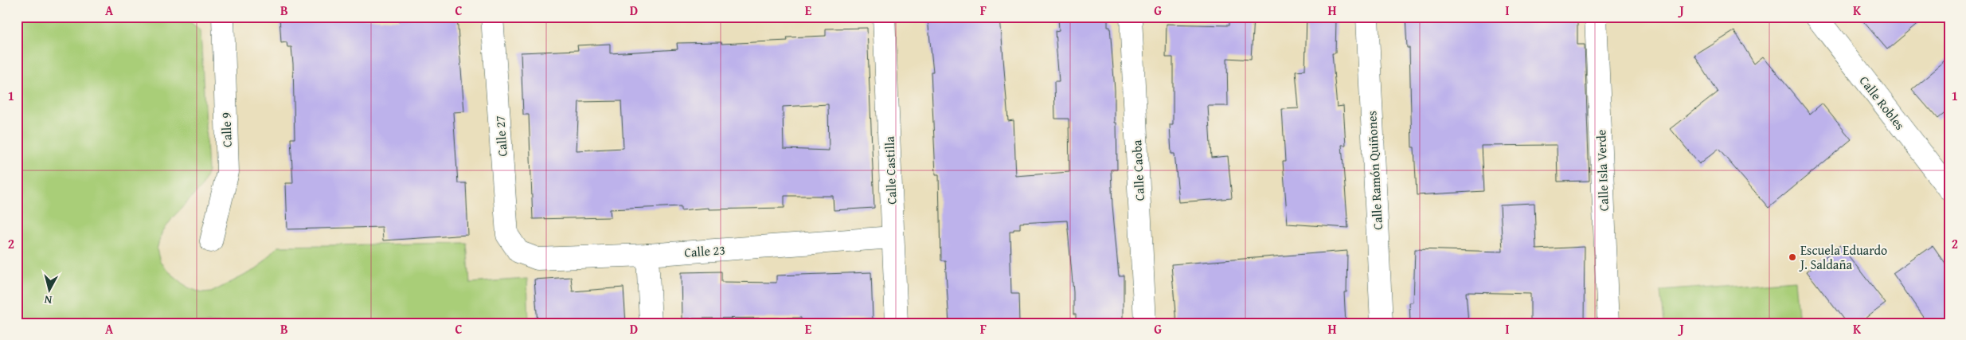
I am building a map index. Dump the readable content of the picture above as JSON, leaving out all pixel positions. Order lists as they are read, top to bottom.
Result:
{
  "streets": {
    "street": [
      "Calle Robles",
      "Calle 9",
      "Calle 27",
      "Calle Castilla",
      "Calle Caoba",
      "Calle Ramón Quiñones",
      "Calle Isla Verde",
      "Calle 23"
    ]
  },
  "crossings": [
    ["Calle 27", "Calle 23"],
    ["Calle Castilla", "Calle 23"]
  ],
  "places": ["Escuela Eduardo J. Saldaña"],
  "north": "bottom",
  "grid": {
    "columns": [
      "A",
      "B",
      "C",
      "D",
      "E",
      "F",
      "G",
      "H",
      "I",
      "J",
      "K"
    ],
    "rows": ["1", "2"]
  }
}
